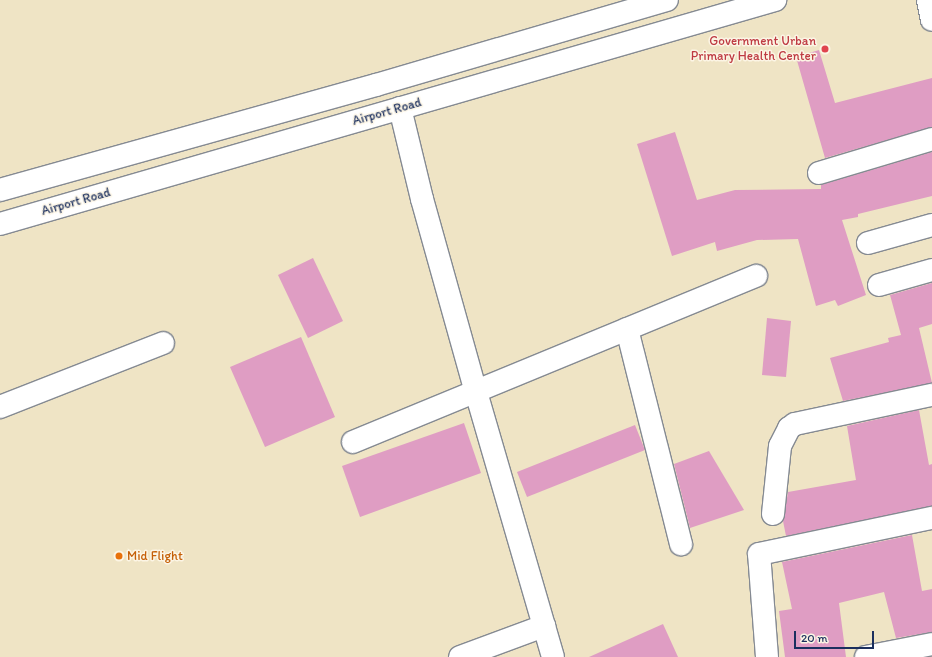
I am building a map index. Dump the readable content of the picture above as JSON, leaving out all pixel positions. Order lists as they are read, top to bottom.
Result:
{
  "streets": {
    "street": ["Airport Road"]
  },
  "places": ["Government Urban Primary Health Center", "Mid Flight"],
  "scale_bar": "20 m"
}
